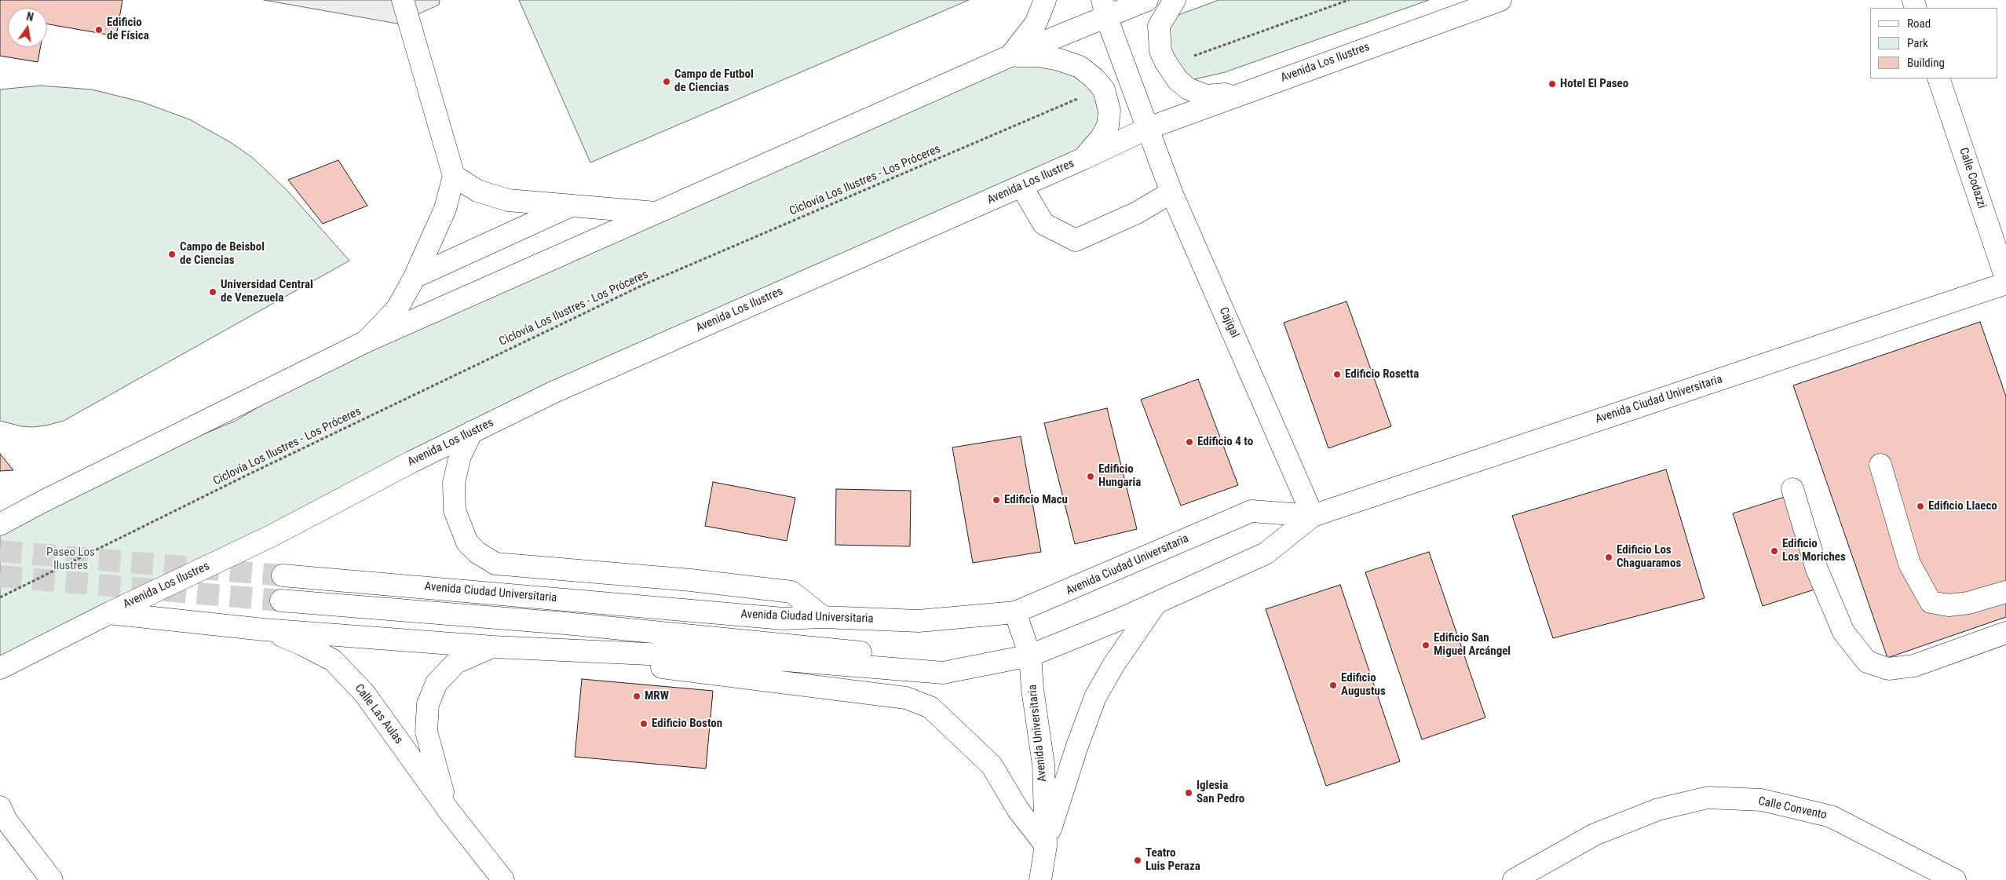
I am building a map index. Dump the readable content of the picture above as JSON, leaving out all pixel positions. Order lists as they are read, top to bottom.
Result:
{
  "streets": {
    "street": [
      "Avenida Los Ilustres",
      "Calle Codazzi",
      "Cajigal",
      "Avenida Ciudad Universitaria",
      "Calle Las Aulas",
      "Avenida Universitaria",
      "Calle Convento"
    ],
    "path": ["Ciclovía Los Ilustres - Los Próceres"]
  },
  "crossings": [
    ["Avenida Los Ilustres", "Cajigal"],
    ["Avenida Los Ilustres", "Avenida Ciudad Universitaria"],
    ["Cajigal", "Avenida Ciudad Universitaria"],
    ["Avenida Ciudad Universitaria", "Calle Las Aulas"],
    ["Avenida Ciudad Universitaria", "Avenida Universitaria"]
  ],
  "parks": ["Paseo Los Ilustres"],
  "places": [
    "Edificio de Física",
    "Campo de Futbol de Ciencias",
    "Hotel El Paseo",
    "Campo de Beisbol de Ciencias",
    "Universidad Central de Venezuela",
    "Edificio Rosetta",
    "Edificio 4 to",
    "Edificio Hungaria",
    "Edificio Macu",
    "Edificio Llaeco",
    "Edificio Los Moriches",
    "Edificio Los Chaguaramos",
    "Edificio San Miguel Arcángel",
    "Edificio Augustus",
    "MRW",
    "Edificio Boston",
    "Iglesia San Pedro",
    "Teatro Luis Peraza"
  ],
  "legend": ["Road", "Park", "Building"],
  "north": "top"
}
